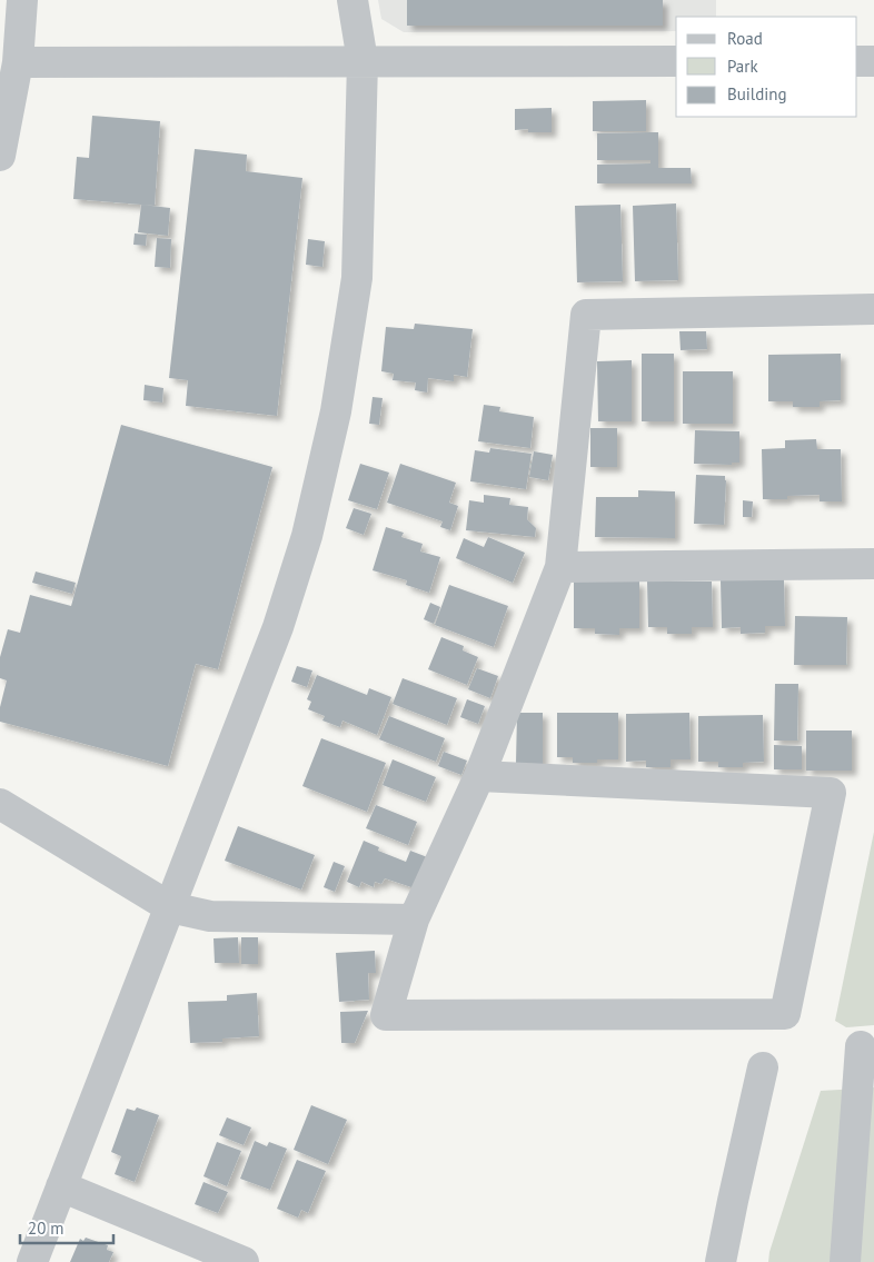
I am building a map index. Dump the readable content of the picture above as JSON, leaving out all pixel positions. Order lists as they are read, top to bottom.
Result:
{
  "legend": ["Road", "Park", "Building"],
  "scale_bar": "20 m"
}
